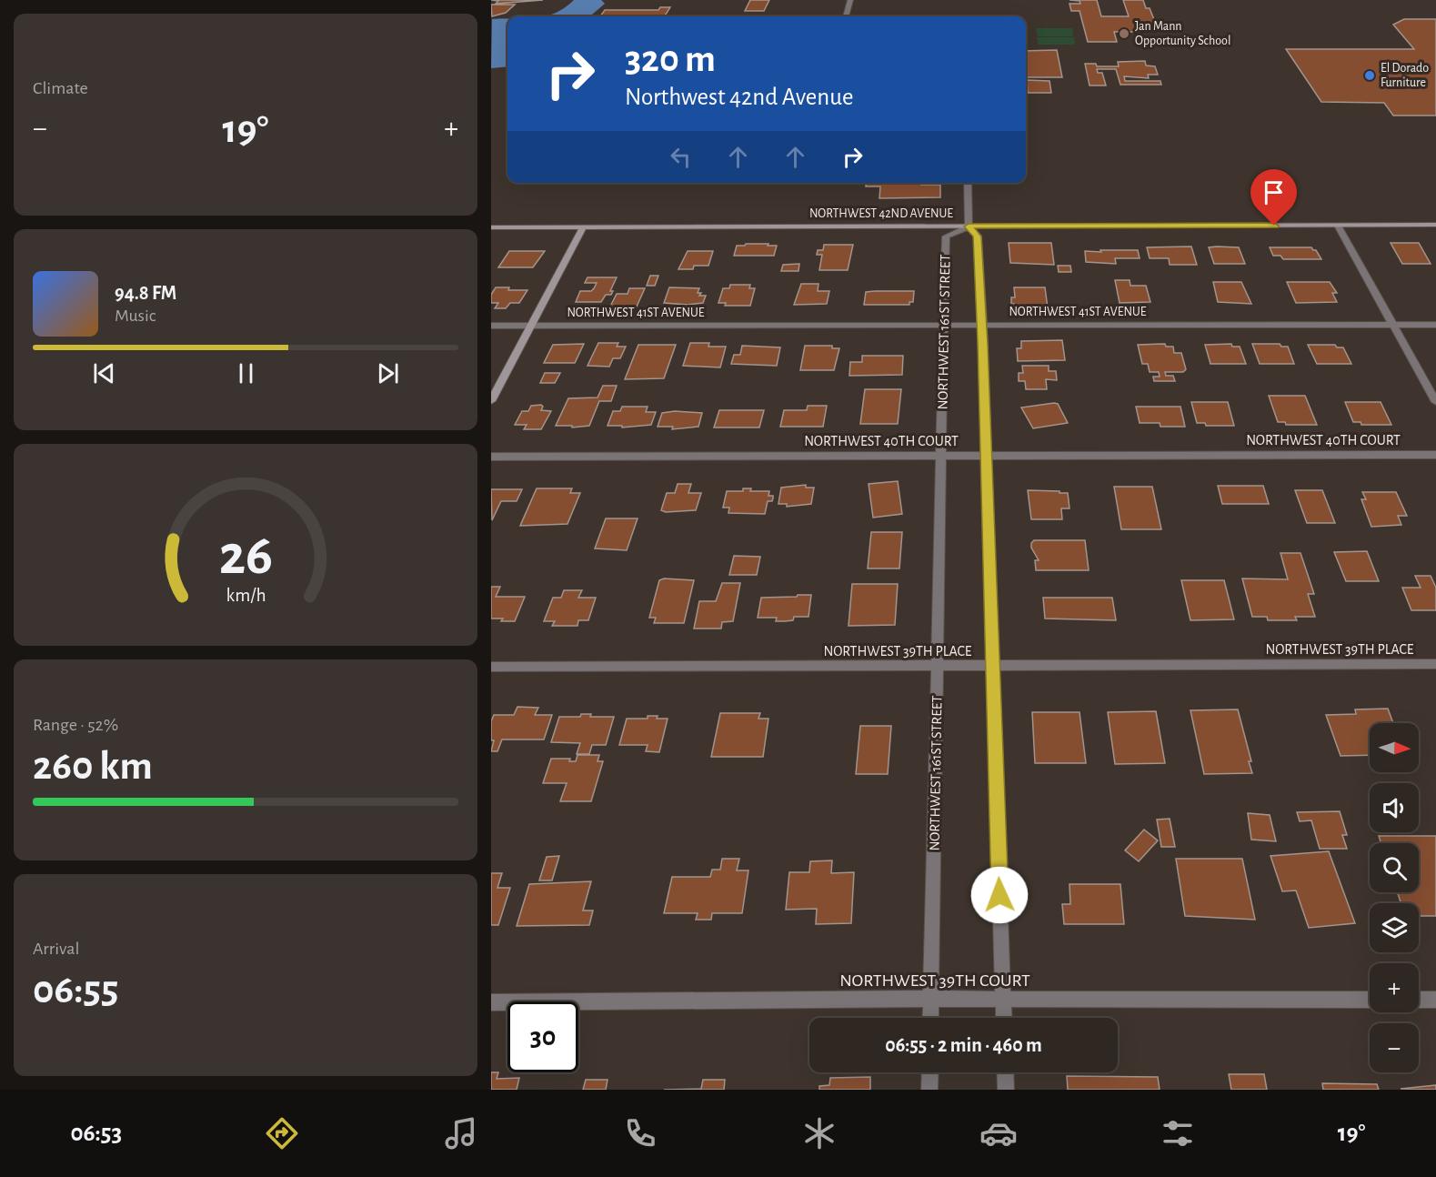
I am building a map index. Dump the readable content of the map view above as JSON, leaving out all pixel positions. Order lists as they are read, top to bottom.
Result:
{
  "streets": {
    "street": [
      "NORTHWEST 42ND AVENUE",
      "NORTHWEST 41ST AVENUE",
      "NORTHWEST 161ST STREET",
      "NORTHWEST 40TH COURT",
      "NORTHWEST 39TH PLACE",
      "NORTHWEST 39TH COURT"
    ]
  },
  "crossings": [
    ["NORTHWEST 42ND AVENUE", "NORTHWEST 161ST STREET"],
    ["NORTHWEST 41ST AVENUE", "NORTHWEST 161ST STREET"],
    ["NORTHWEST 161ST STREET", "NORTHWEST 40TH COURT"],
    ["NORTHWEST 161ST STREET", "NORTHWEST 39TH PLACE"],
    ["NORTHWEST 161ST STREET", "NORTHWEST 39TH COURT"]
  ],
  "places": ["Jan Mann Opportunity School", "El Dorado Furniture"],
  "north": "right",
  "page": {
    "tile": [
      "Climate",
      ["Range · 52%", "260 km"],
      ["Arrival", "06:55"]
    ],
    "turn": ["320 m", "Northwest 42nd Avenue"],
    "heat": ["−", "19°", "+"],
    "song": ["94.8 FM", "Music"],
    "map_buttons": ["+", "−"],
    "limit": "30",
    "trip": "06:55 · 2 min · 460 m",
    "tabs": ["06:53", "19°"],
    "gauge": ["26", "km/h"]
  }
}
